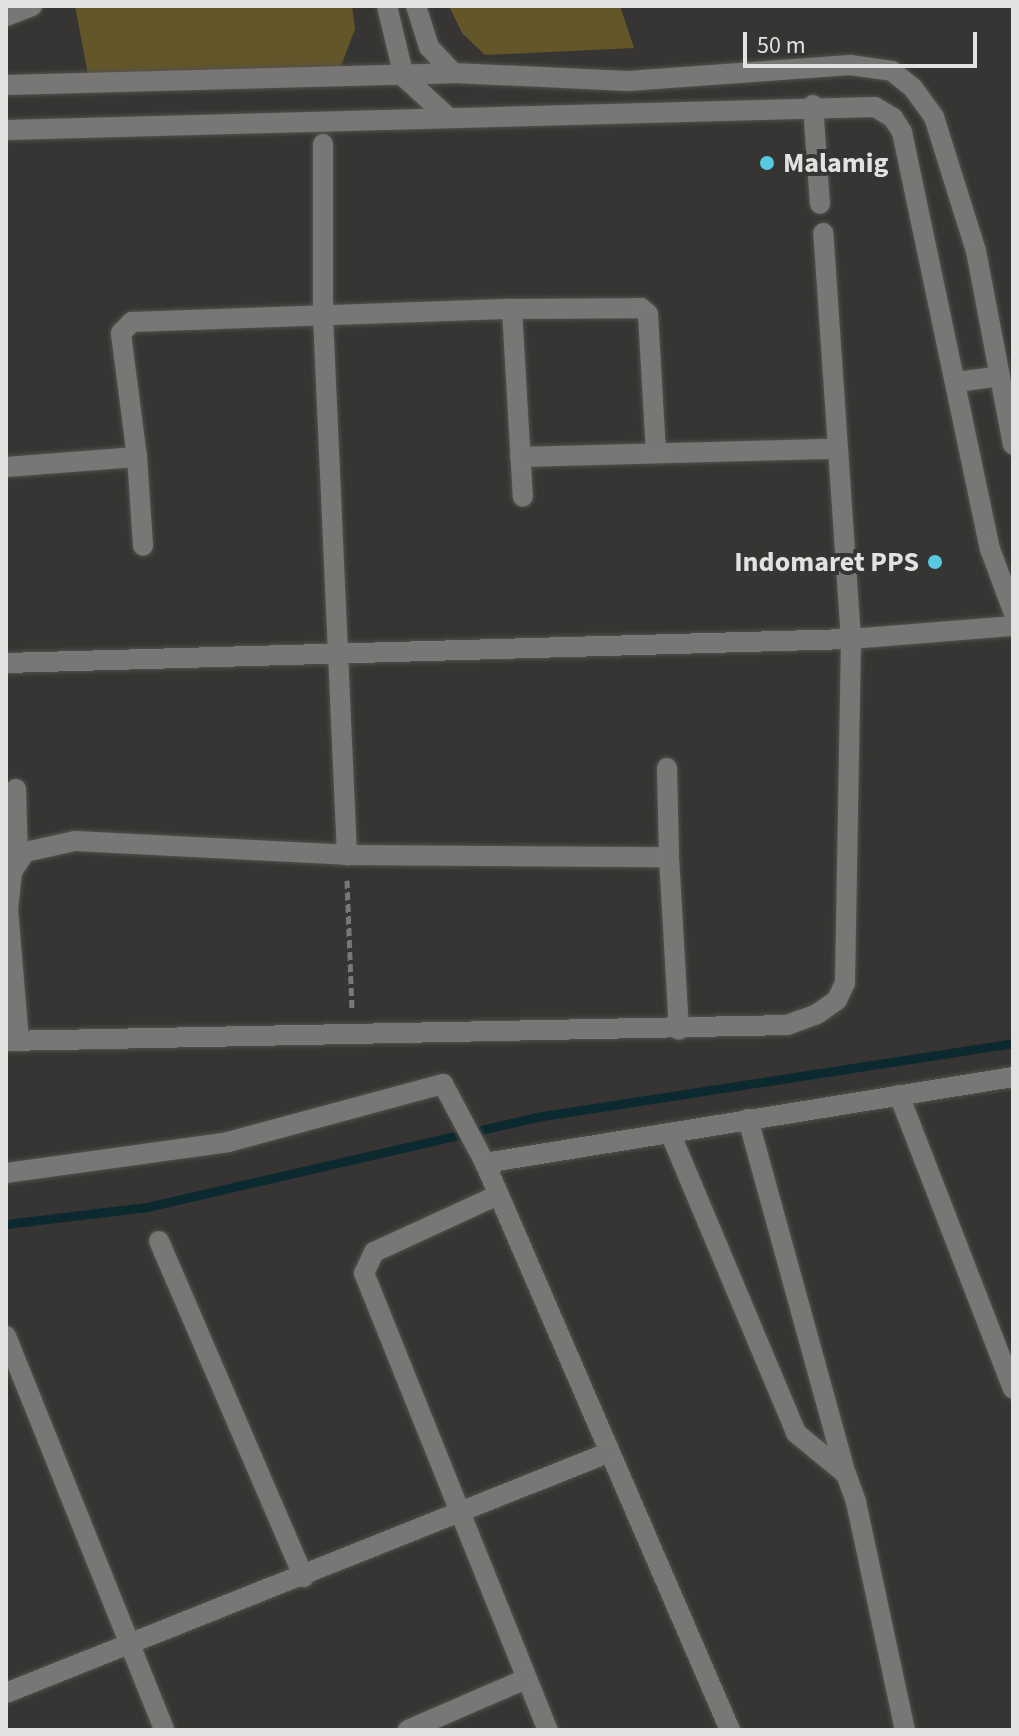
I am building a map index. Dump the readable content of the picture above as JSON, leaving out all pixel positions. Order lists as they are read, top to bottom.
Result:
{
  "places": ["Malamig", "Indomaret PPS"],
  "scale_bar": "50 m"
}
